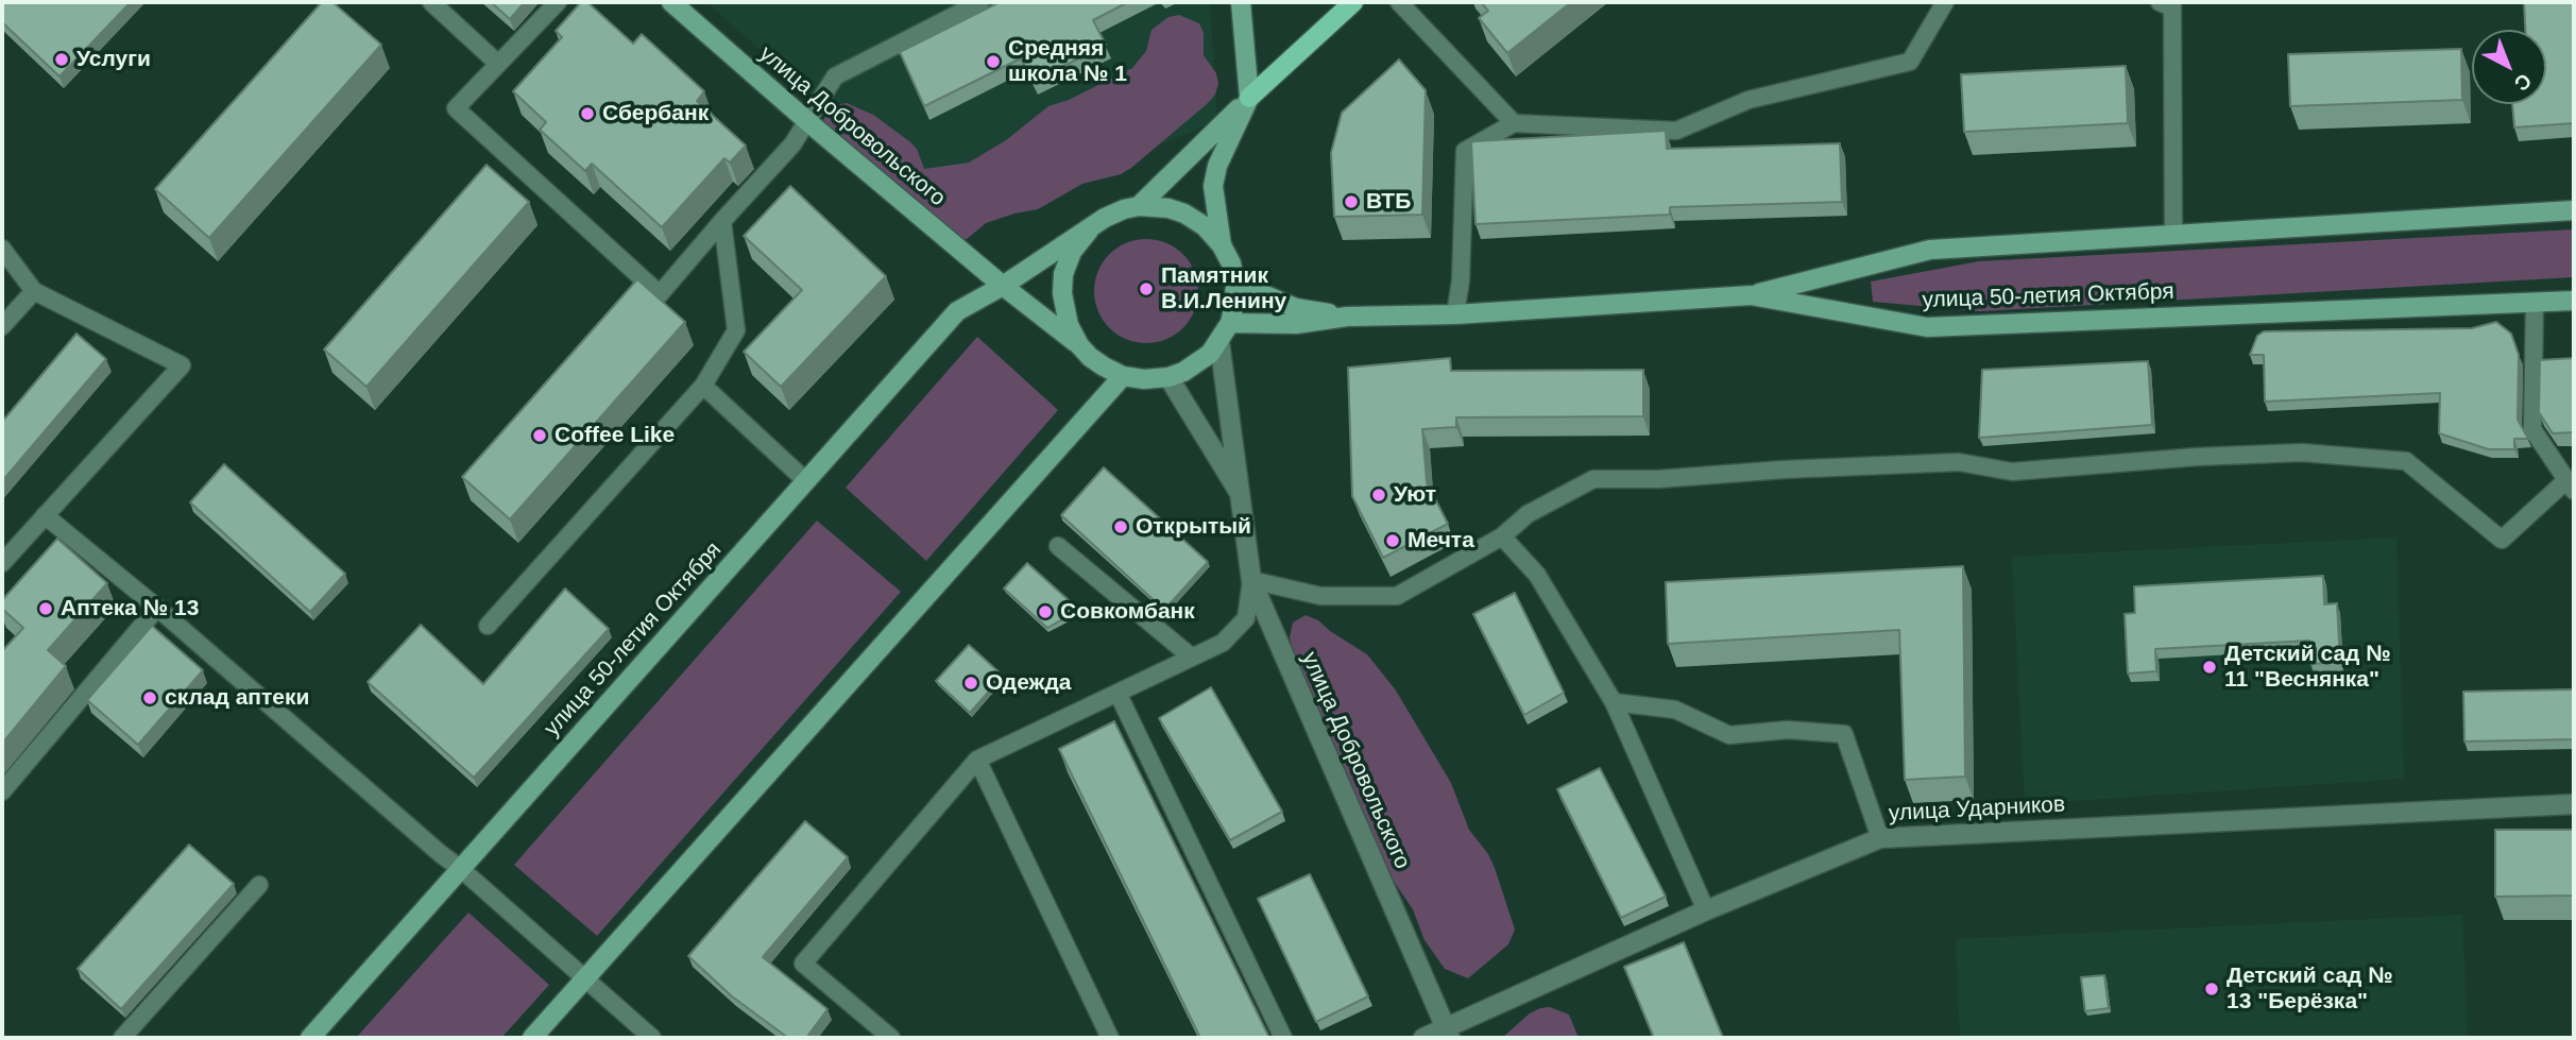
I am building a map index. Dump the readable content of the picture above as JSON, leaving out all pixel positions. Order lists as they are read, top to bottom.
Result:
{
  "streets": {
    "main road": ["улица Добровольского", "улица 50-летия Октября"],
    "street": ["улица Ударников"]
  },
  "crossings": [
    ["улица Добровольского", "улица 50-летия Октября"],
    ["улица Добровольского", "улица Ударников"]
  ],
  "places": [
    "Услуги",
    "Средняя школа № 1",
    "Сбербанк",
    "ВТБ",
    "Памятник В.И.Ленину",
    "Coffee Like",
    "Уют",
    "Открытый",
    "Мечта",
    "Аптека № 13",
    "Совкомбанк",
    "Детский сад № 11 \"Веснянка\"",
    "Одежда",
    "склад аптеки",
    "Детский сад № 13 \"Берёзка\""
  ],
  "north": "bottom right"
}
